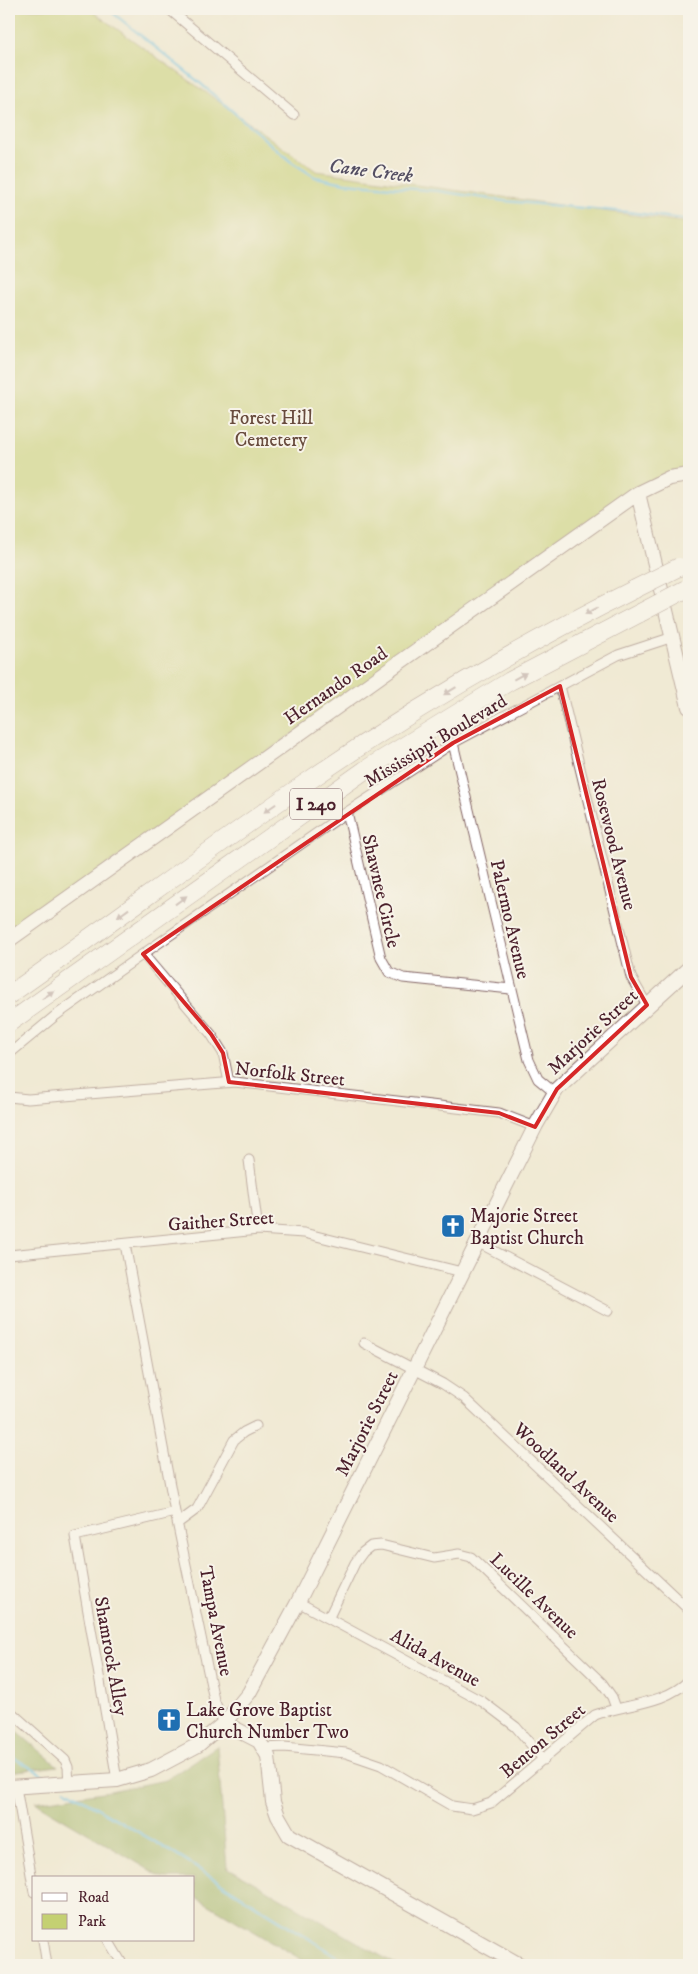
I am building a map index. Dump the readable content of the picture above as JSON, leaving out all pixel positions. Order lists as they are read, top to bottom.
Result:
{
  "streets": {
    "highway": ["I 240"],
    "street": [
      "Hernando Road",
      "Mississippi Boulevard",
      "Rosewood Avenue",
      "Shawnee Circle",
      "Palermo Avenue",
      "Marjorie Street",
      "Norfolk Street",
      "Gaither Street",
      "Woodland Avenue",
      "Lucille Avenue",
      "Tampa Avenue",
      "Shamrock Alley",
      "Alida Avenue",
      "Benton Street"
    ]
  },
  "crossings": [
    ["Mississippi Boulevard", "Rosewood Avenue"],
    ["Mississippi Boulevard", "Shawnee Circle"],
    ["Mississippi Boulevard", "Palermo Avenue"],
    ["Rosewood Avenue", "Marjorie Street"],
    ["Shawnee Circle", "Palermo Avenue"],
    ["Palermo Avenue", "Marjorie Street"],
    ["Marjorie Street", "Norfolk Street"],
    ["Marjorie Street", "Gaither Street"],
    ["Marjorie Street", "Woodland Avenue"],
    ["Marjorie Street", "Tampa Avenue"],
    ["Marjorie Street", "Shamrock Alley"],
    ["Marjorie Street", "Alida Avenue"],
    ["Gaither Street", "Tampa Avenue"],
    ["Lucille Avenue", "Alida Avenue"],
    ["Lucille Avenue", "Benton Street"],
    ["Tampa Avenue", "Shamrock Alley"],
    ["Alida Avenue", "Benton Street"]
  ],
  "water": ["Cane Creek"],
  "parks": ["Forest Hill Cemetery"],
  "places": {
    "church": ["Majorie Street Baptist Church", "Lake Grove Baptist Church Number Two"]
  },
  "legend": ["Road", "Park"]
}
